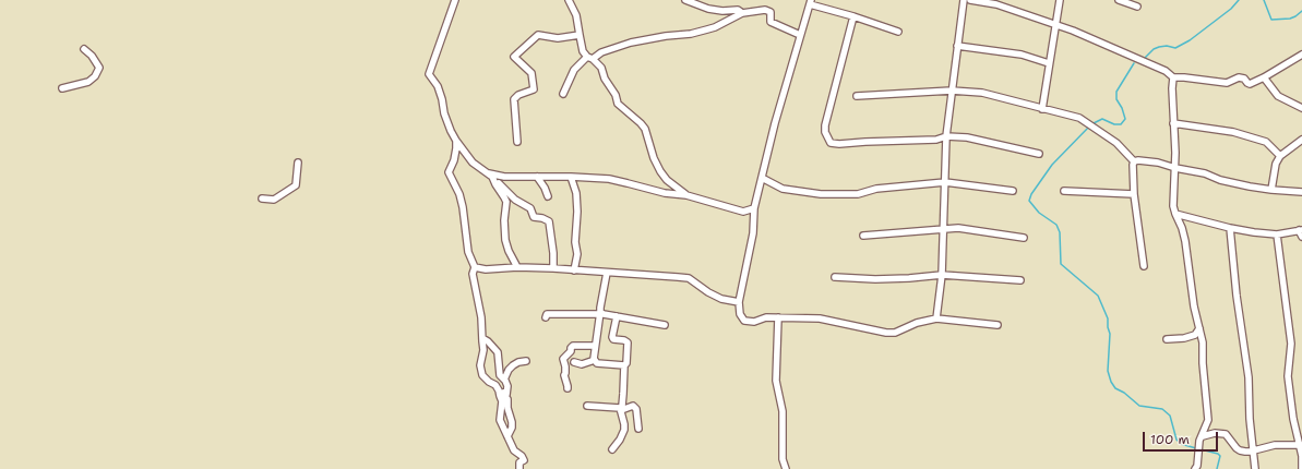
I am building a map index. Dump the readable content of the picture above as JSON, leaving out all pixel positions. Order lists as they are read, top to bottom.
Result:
{
  "scale_bar": "100 m"
}
